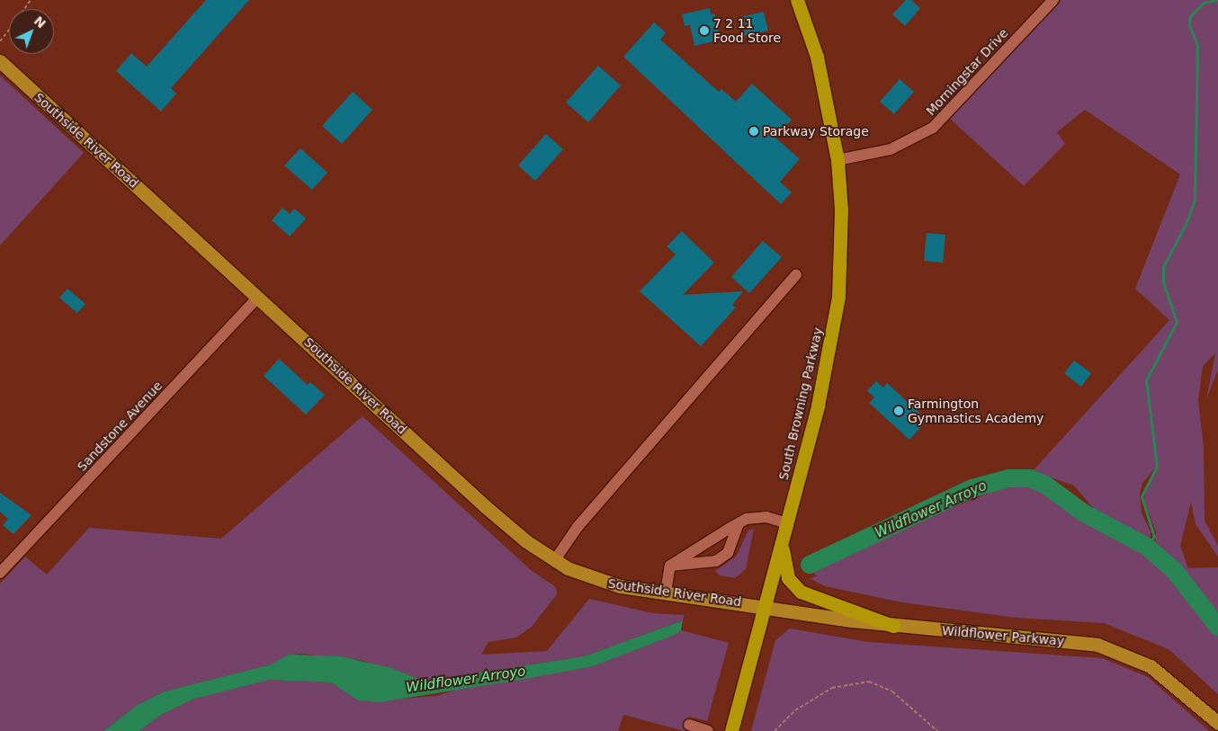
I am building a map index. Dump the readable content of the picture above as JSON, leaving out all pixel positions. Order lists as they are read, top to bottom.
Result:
{
  "streets": {
    "highway": ["South Browning Parkway"],
    "main road": ["Southside River Road", "Wildflower Parkway"],
    "street": ["Morningstar Drive", "Sandstone Avenue"]
  },
  "crossings": [
    ["Morningstar Drive", "South Browning Parkway"],
    ["Southside River Road", "South Browning Parkway"],
    ["Southside River Road", "Sandstone Avenue"],
    ["Southside River Road", "Wildflower Parkway"],
    ["South Browning Parkway", "Wildflower Parkway"]
  ],
  "water": ["Wildflower Arroyo"],
  "places": ["7 2 11 Food Store", "Parkway Storage", "Farmington Gymnastics Academy"],
  "north": "top right"
}
